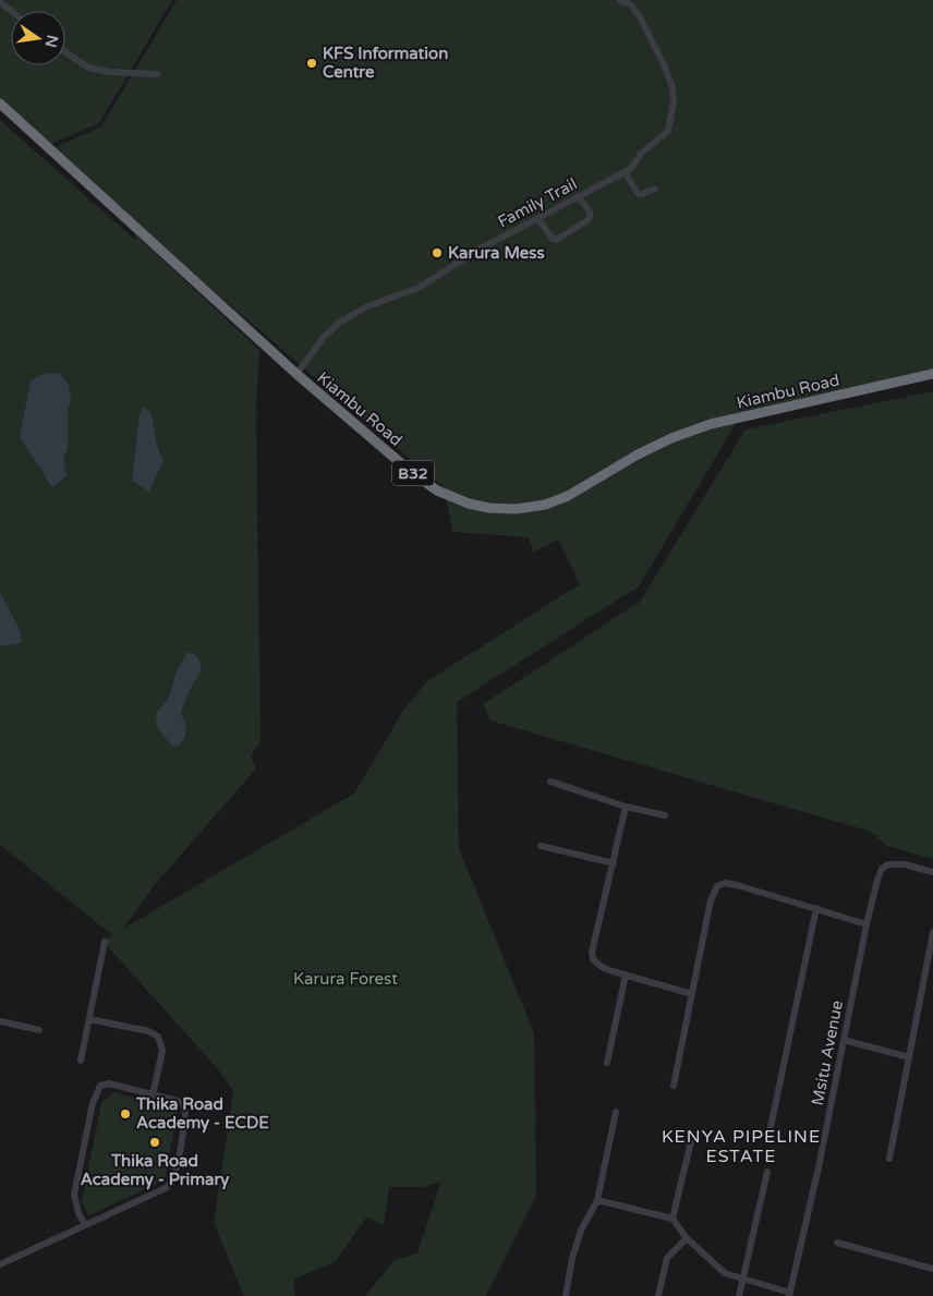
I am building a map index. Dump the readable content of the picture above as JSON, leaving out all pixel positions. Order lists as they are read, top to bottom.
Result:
{
  "streets": {
    "highway": ["Kiambu Road", "B32"],
    "street": ["Family Trail", "Msitu Avenue"]
  },
  "crossings": [
    ["Family Trail", "Kiambu Road"]
  ],
  "districts": ["KENYA PIPELINE ESTATE"],
  "parks": ["Karura Forest"],
  "places": [
    "KFS Information Centre",
    "Karura Mess",
    "Thika Road Academy - ECDE",
    "Thika Road Academy - Primary"
  ],
  "north": "right"
}
